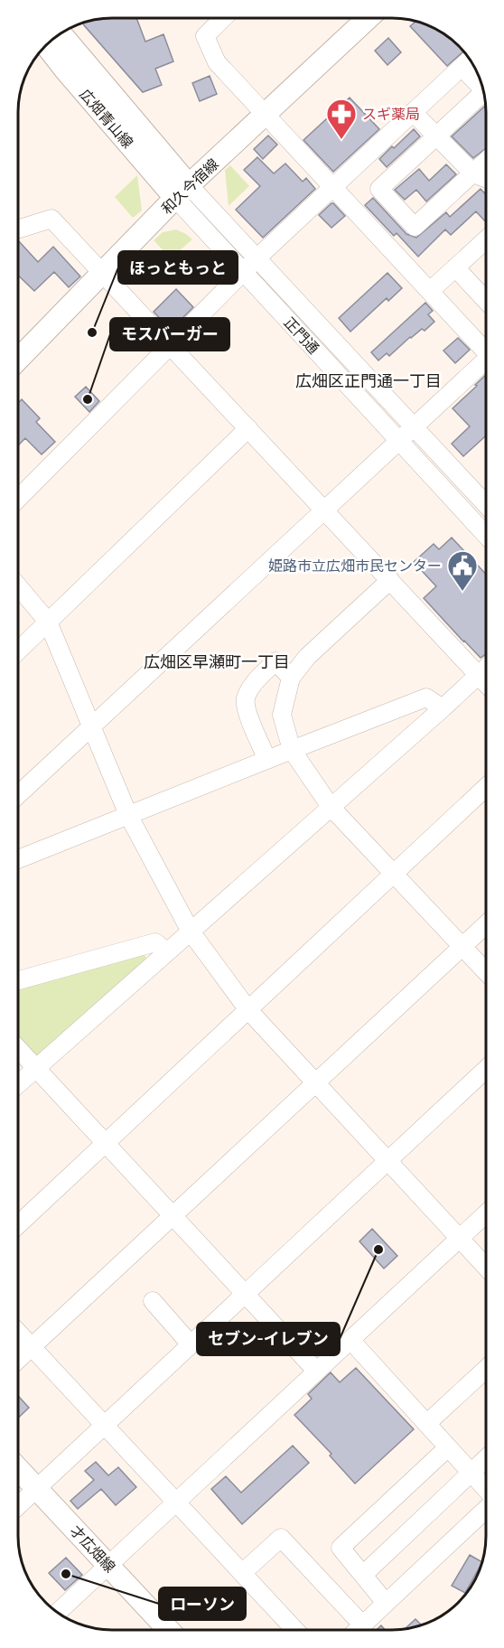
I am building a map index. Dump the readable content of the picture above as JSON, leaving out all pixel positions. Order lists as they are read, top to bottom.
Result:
{
  "streets": {
    "main road": ["広畑青山線", "和久今宿線", "才広畑線"],
    "street": ["正門通"]
  },
  "crossings": [
    ["広畑青山線", "和久今宿線"],
    ["広畑青山線", "正門通"],
    ["和久今宿線", "正門通"]
  ],
  "districts": ["広畑区正門通一丁目", "広畑区早瀬町一丁目"],
  "places": {
    "pharmacy": ["スギ薬局"],
    "other": [
      "ほっともっと",
      "モスバーガー",
      "セブン-イレブン",
      "ローソン"
    ],
    "public building": ["姫路市立広畑市民センター"]
  }
}
